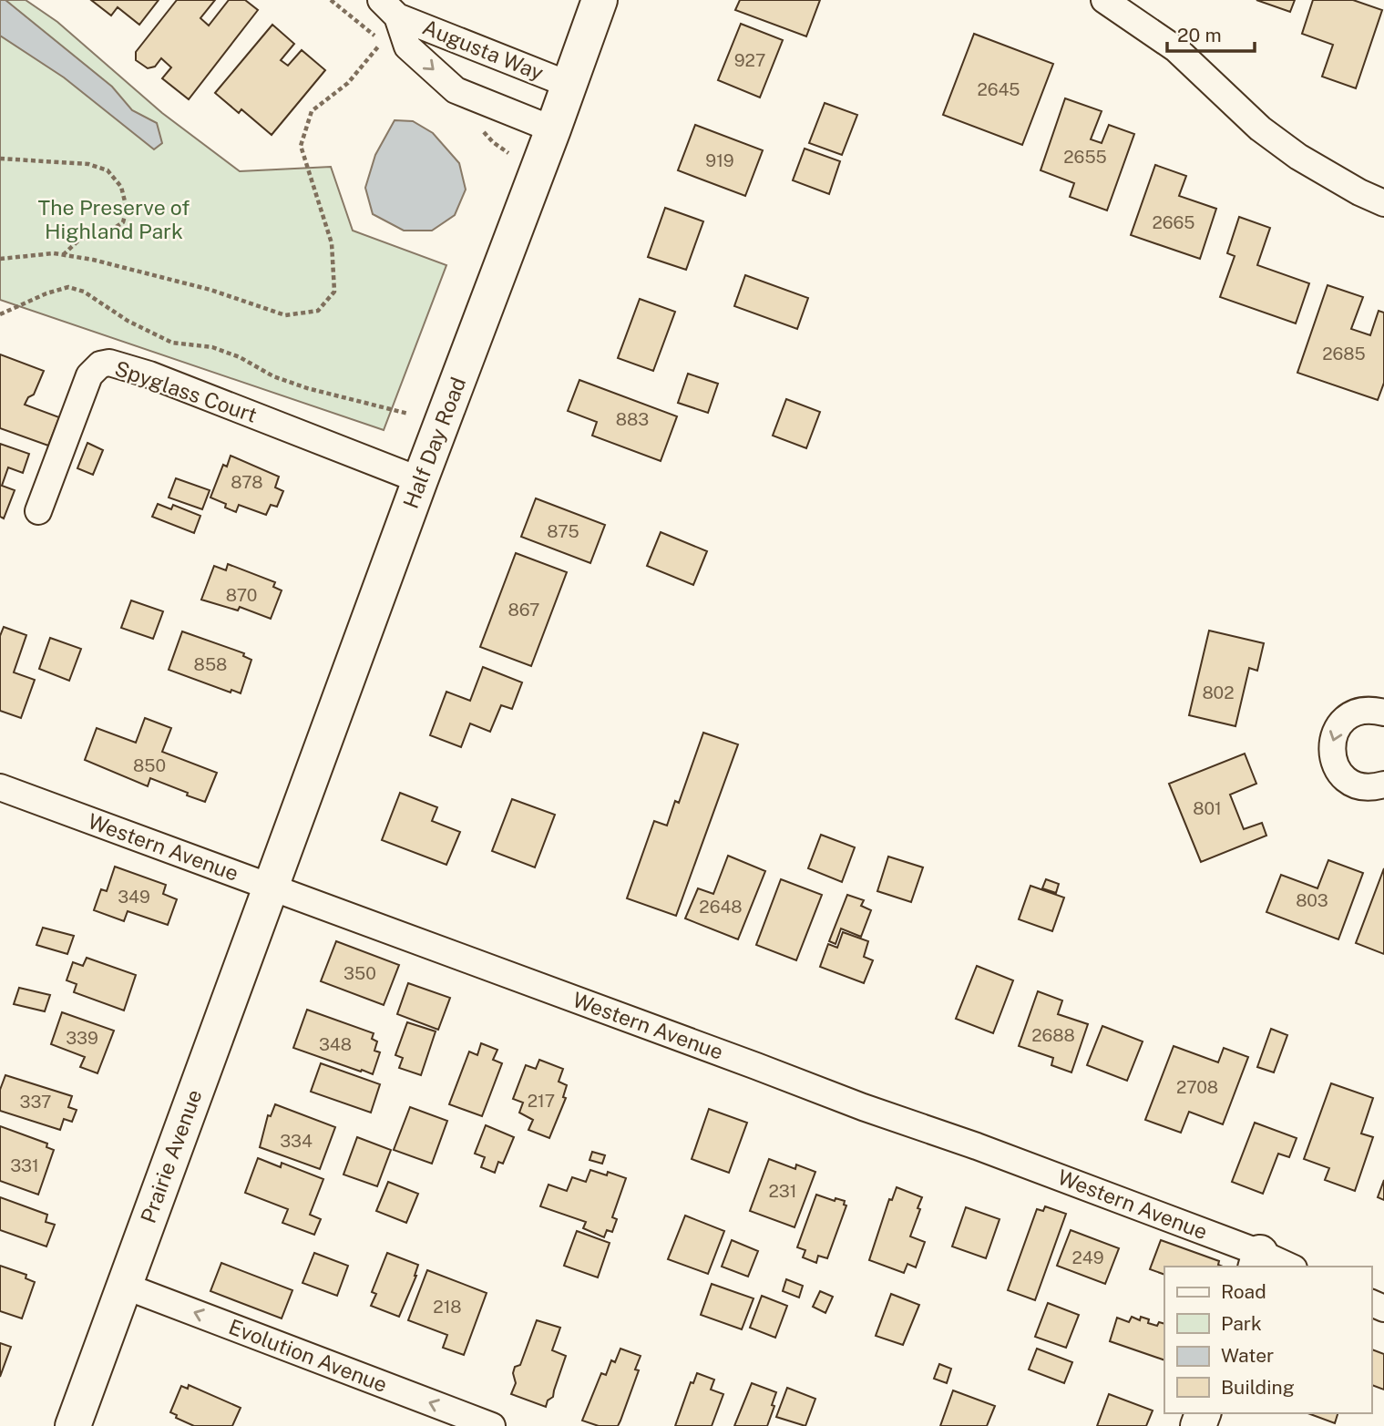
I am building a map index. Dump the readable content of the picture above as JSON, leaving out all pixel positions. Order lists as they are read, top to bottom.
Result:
{
  "streets": {
    "main road": ["Half Day Road", "Prairie Avenue"],
    "street": [
      "Augusta Way",
      "Spyglass Court",
      "Western Avenue",
      "Evolution Avenue"
    ]
  },
  "crossings": [
    ["Augusta Way", "Half Day Road"],
    ["Spyglass Court", "Half Day Road"],
    ["Half Day Road", "Western Avenue"],
    ["Half Day Road", "Prairie Avenue"],
    ["Western Avenue", "Prairie Avenue"],
    ["Prairie Avenue", "Evolution Avenue"]
  ],
  "one_way": ["Evolution Avenue"],
  "parks": ["The Preserve of Highland Park"],
  "house_numbers": [
    "927",
    "2645",
    "2655",
    "919",
    "2665",
    "2685",
    "883",
    "878",
    "875",
    "870",
    "867",
    "858",
    "802",
    "850",
    "801",
    "349",
    "803",
    "2648",
    "350",
    "2688",
    "339",
    "348",
    "2708",
    "217",
    "337",
    "334",
    "331",
    "231",
    "249",
    "218"
  ],
  "legend": [
    "Road",
    "Park",
    "Water",
    "Building"
  ],
  "scale_bar": "20 m"
}
